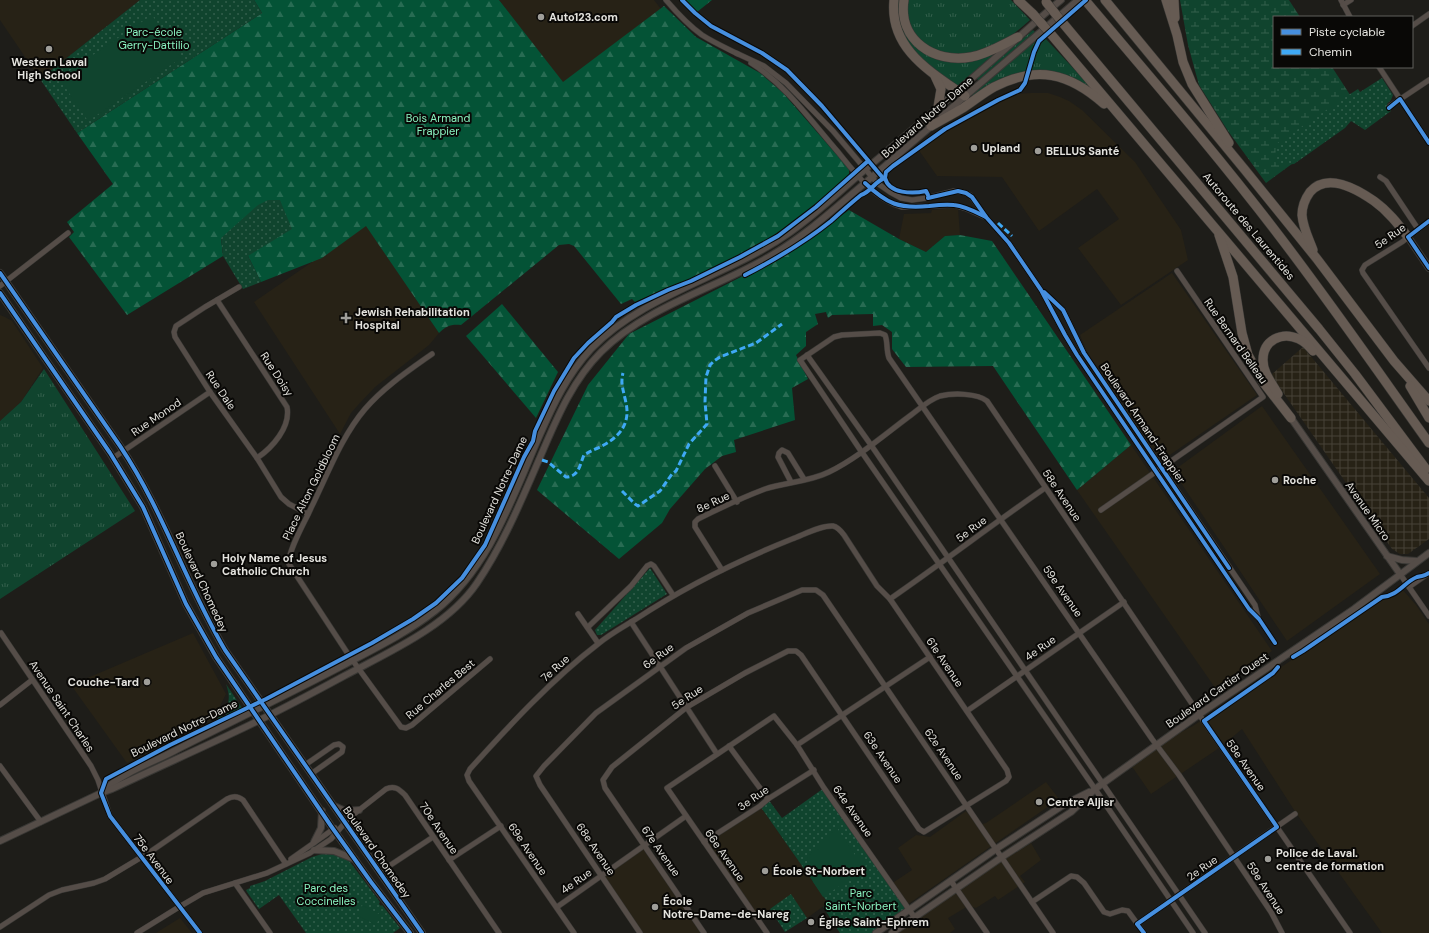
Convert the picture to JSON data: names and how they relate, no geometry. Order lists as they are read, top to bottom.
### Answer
{
  "streets": {
    "highway": ["Autoroute des Laurentides"],
    "street": [
      "Boulevard Notre-Dame",
      "5e Rue",
      "Rue Bernard Belleau",
      "Rue Doisy",
      "Rue Dale",
      "Rue Monod",
      "Boulevard Armand-Frappier",
      "Place Alton Goldbloom",
      "58e Avenue",
      "8e Rue",
      "Avenue Micro",
      "Boulevard Chomedey",
      "59e Avenue",
      "4e Rue",
      "6e Rue",
      "61e Avenue",
      "7e Rue",
      "Rue Charles Best",
      "Boulevard Cartier Ouest",
      "Avenue Saint Charles",
      "62e Avenue",
      "63e Avenue",
      "3e Rue",
      "64e Avenue",
      "70e Avenue",
      "69e Avenue",
      "68e Avenue",
      "67e Avenue",
      "66e Avenue",
      "75e Avenue",
      "2e Rue"
    ]
  },
  "crossings": [
    ["Boulevard Notre-Dame", "Autoroute des Laurentides"],
    ["Boulevard Notre-Dame", "Boulevard Armand-Frappier"],
    ["Boulevard Notre-Dame", "Place Alton Goldbloom"],
    ["Boulevard Notre-Dame", "Boulevard Chomedey"],
    ["Boulevard Notre-Dame", "Rue Charles Best"],
    ["Boulevard Notre-Dame", "Avenue Saint Charles"],
    ["Boulevard Notre-Dame", "75e Avenue"],
    ["5e Rue", "58e Avenue"],
    ["5e Rue", "59e Avenue"],
    ["5e Rue", "61e Avenue"],
    ["5e Rue", "63e Avenue"],
    ["5e Rue", "67e Avenue"],
    ["Rue Bernard Belleau", "Boulevard Armand-Frappier"],
    ["Rue Doisy", "Rue Dale"],
    ["Rue Dale", "Rue Monod"],
    ["Rue Dale", "Place Alton Goldbloom"],
    ["Rue Monod", "Boulevard Chomedey"],
    ["Place Alton Goldbloom", "Rue Charles Best"],
    ["58e Avenue", "8e Rue"],
    ["58e Avenue", "59e Avenue"],
    ["58e Avenue", "4e Rue"],
    ["58e Avenue", "Boulevard Cartier Ouest"],
    ["58e Avenue", "2e Rue"],
    ["8e Rue", "59e Avenue"],
    ["8e Rue", "7e Rue"],
    ["Avenue Micro", "Boulevard Cartier Ouest"],
    ["Boulevard Chomedey", "70e Avenue"],
    ["59e Avenue", "4e Rue"],
    ["59e Avenue", "Boulevard Cartier Ouest"],
    ["59e Avenue", "2e Rue"],
    ["4e Rue", "61e Avenue"],
    ["4e Rue", "69e Avenue"],
    ["4e Rue", "68e Avenue"],
    ["4e Rue", "67e Avenue"],
    ["4e Rue", "66e Avenue"],
    ["6e Rue", "62e Avenue"],
    ["6e Rue", "68e Avenue"],
    ["61e Avenue", "7e Rue"],
    ["61e Avenue", "62e Avenue"],
    ["61e Avenue", "63e Avenue"],
    ["7e Rue", "69e Avenue"],
    ["Boulevard Cartier Ouest", "62e Avenue"],
    ["Boulevard Cartier Ouest", "64e Avenue"],
    ["Avenue Saint Charles", "75e Avenue"],
    ["62e Avenue", "63e Avenue"],
    ["3e Rue", "64e Avenue"],
    ["3e Rue", "66e Avenue"]
  ],
  "parks": [
    "Parc-école Gerry-Dattilio",
    "Bois Armand Frappier",
    "Parc des Coccinelles",
    "Parc Saint-Norbert"
  ],
  "places": {
    "other": [
      "Auto123.com",
      "Western Laval High School",
      "Upland",
      "BELLUS Santé",
      "Roche",
      "Holy Name of Jesus Catholic Church",
      "Couche-Tard",
      "Centre Aljisr",
      "Police de Laval. centre de formation",
      "École St-Norbert",
      "École Notre-Dame-de-Nareg",
      "Église Saint-Ephrem"
    ],
    "health": ["Jewish Rehabilitation Hospital"]
  },
  "legend": ["Piste cyclable", "Chemin"]
}
